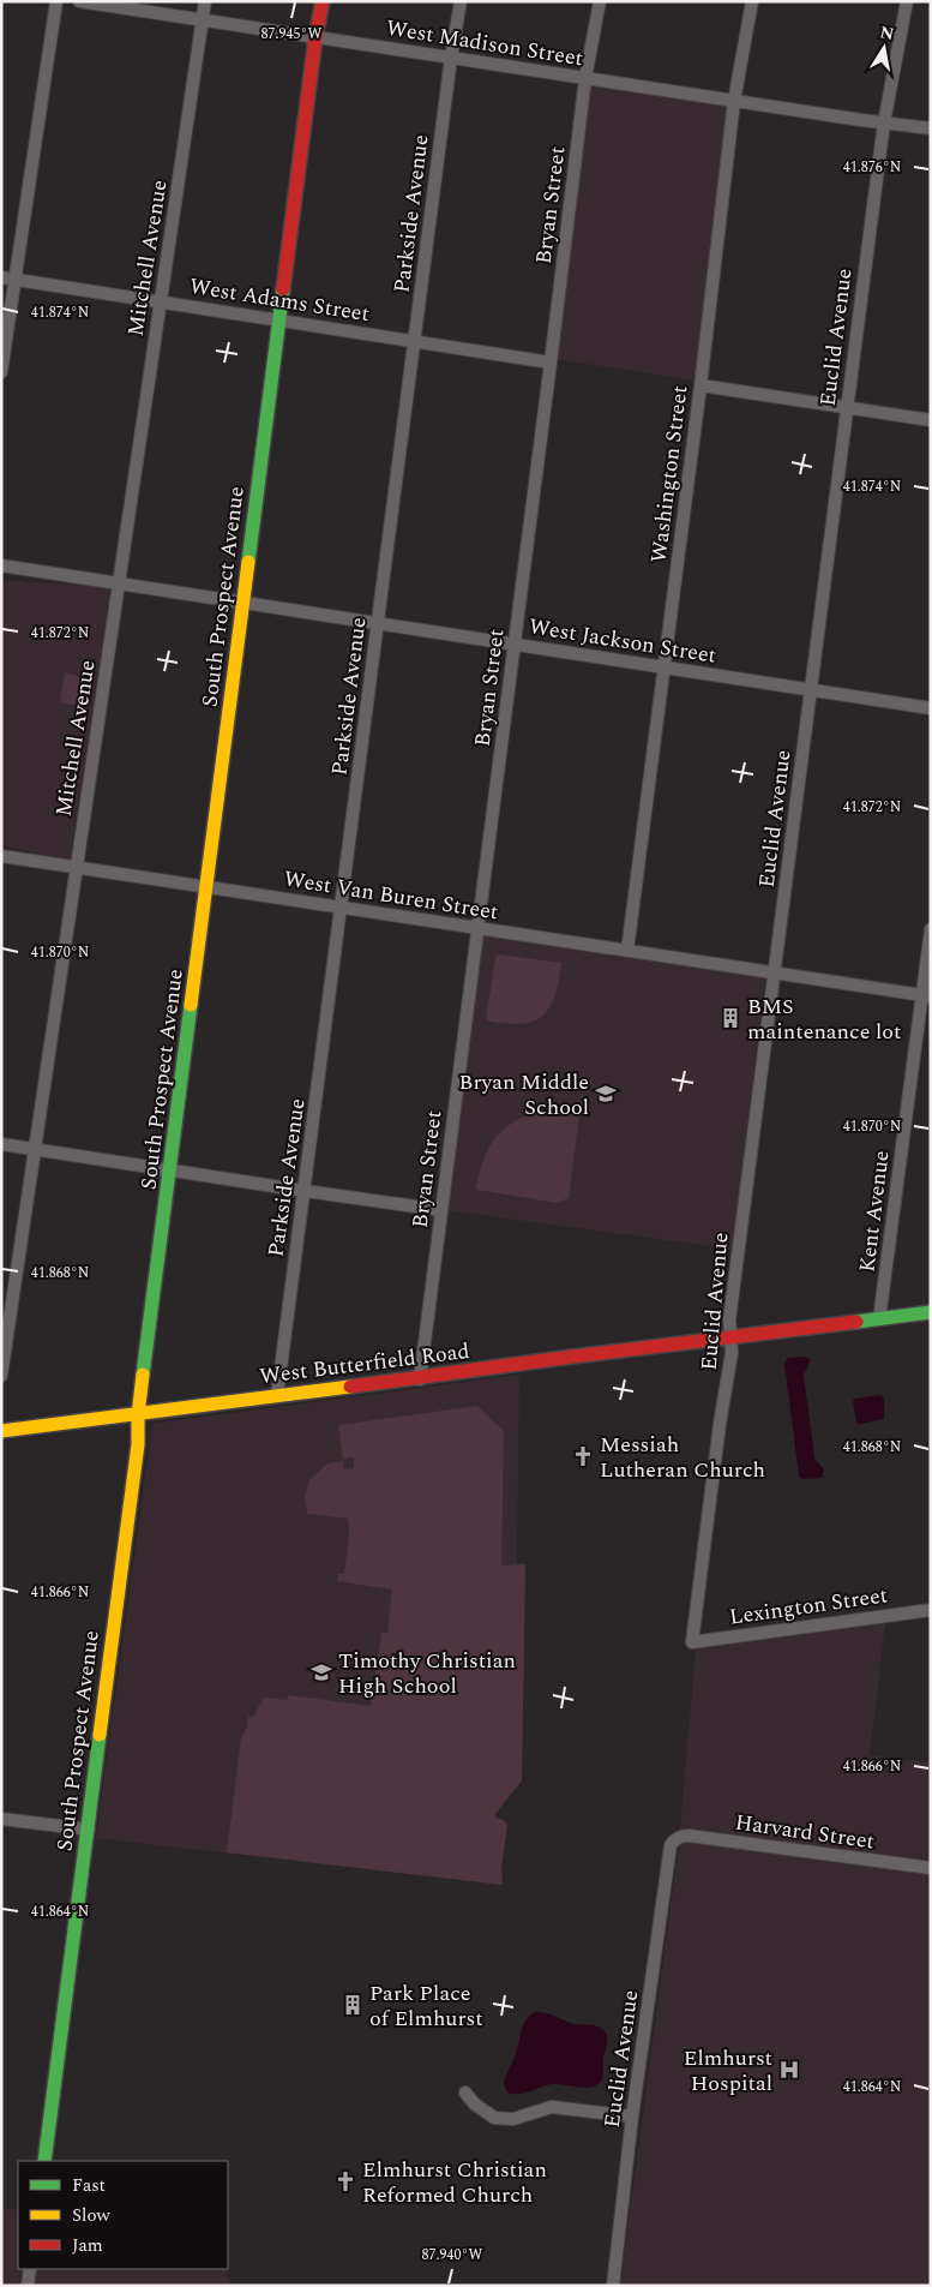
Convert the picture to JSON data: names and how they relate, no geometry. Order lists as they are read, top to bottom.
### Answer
{
  "streets": {
    "street": [
      "West Madison Street",
      "Bryan Street",
      "Parkside Avenue",
      "Mitchell Avenue",
      "West Adams Street",
      "Euclid Avenue",
      "Washington Street",
      "South Prospect Avenue",
      "West Jackson Street",
      "West Van Buren Street",
      "Kent Avenue",
      "West Butterfield Road",
      "Lexington Street",
      "Harvard Street"
    ]
  },
  "crossings": [
    ["West Madison Street", "Bryan Street"],
    ["West Madison Street", "Parkside Avenue"],
    ["West Madison Street", "Mitchell Avenue"],
    ["West Madison Street", "Euclid Avenue"],
    ["West Madison Street", "Washington Street"],
    ["West Madison Street", "South Prospect Avenue"],
    ["Bryan Street", "West Adams Street"],
    ["Bryan Street", "West Jackson Street"],
    ["Bryan Street", "West Van Buren Street"],
    ["Bryan Street", "West Butterfield Road"],
    ["Parkside Avenue", "West Adams Street"],
    ["Parkside Avenue", "West Jackson Street"],
    ["Parkside Avenue", "West Van Buren Street"],
    ["Parkside Avenue", "West Butterfield Road"],
    ["Mitchell Avenue", "West Adams Street"],
    ["Mitchell Avenue", "West Jackson Street"],
    ["Mitchell Avenue", "West Van Buren Street"],
    ["West Adams Street", "South Prospect Avenue"],
    ["Euclid Avenue", "West Jackson Street"],
    ["Euclid Avenue", "West Van Buren Street"],
    ["Euclid Avenue", "West Butterfield Road"],
    ["Euclid Avenue", "Lexington Street"],
    ["Euclid Avenue", "Harvard Street"],
    ["Washington Street", "West Jackson Street"],
    ["Washington Street", "West Van Buren Street"],
    ["South Prospect Avenue", "West Jackson Street"],
    ["South Prospect Avenue", "West Van Buren Street"],
    ["South Prospect Avenue", "West Butterfield Road"],
    ["West Van Buren Street", "Kent Avenue"],
    ["Kent Avenue", "West Butterfield Road"]
  ],
  "places": {
    "building": ["BMS maintenance lot", "Park Place of Elmhurst"],
    "school or university": ["Bryan Middle School", "Timothy Christian High School"],
    "church": ["Messiah Lutheran Church", "Elmhurst Christian Reformed Church"],
    "hospital": ["Elmhurst Hospital"]
  },
  "legend": ["Fast", "Slow", "Jam"],
  "north": "top",
  "coordinates": [
    "87.945°W",
    "41.876°N",
    "41.874°N",
    "41.872°N",
    "41.870°N",
    "41.868°N",
    "41.866°N",
    "41.864°N",
    "87.940°W"
  ]
}
